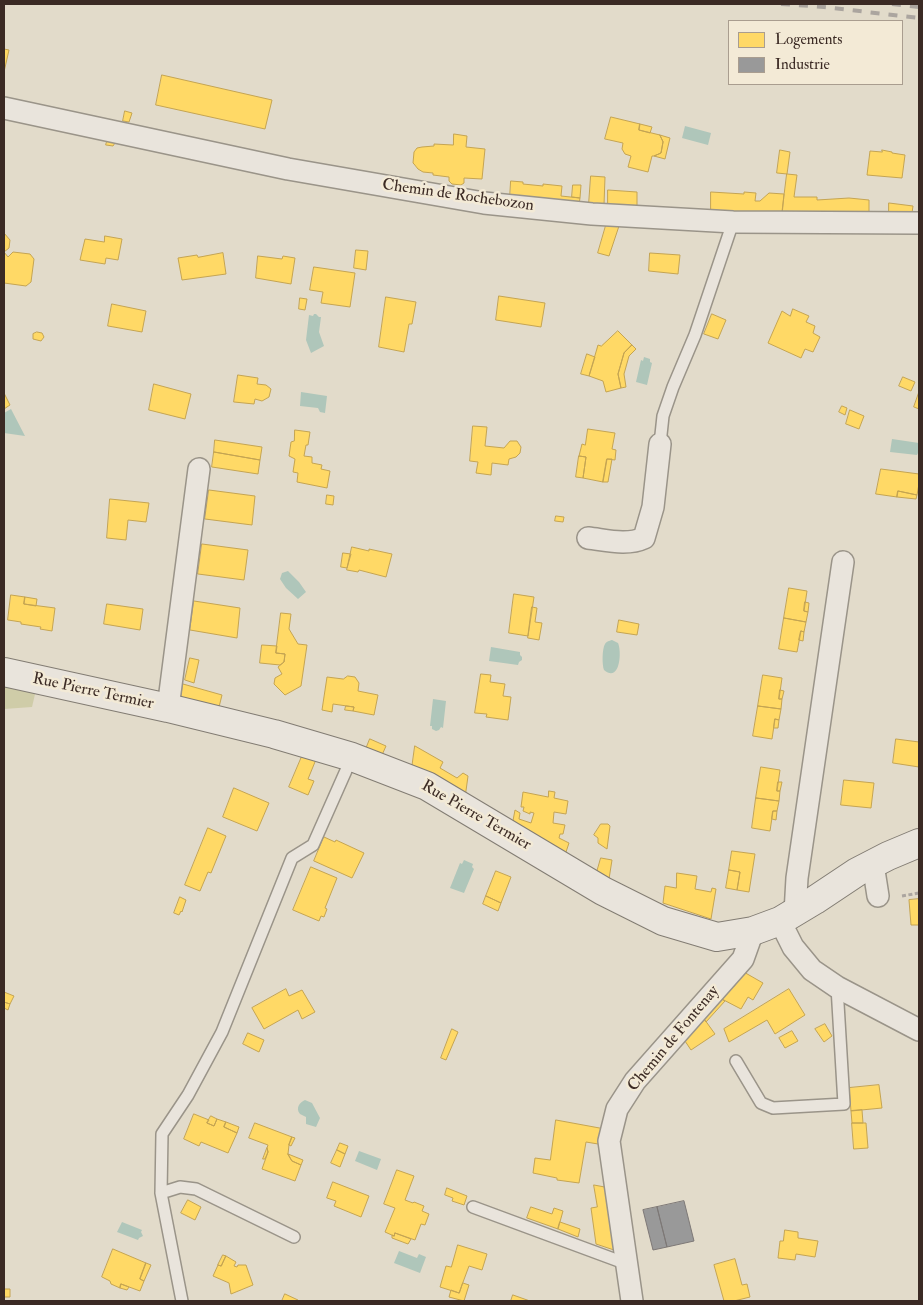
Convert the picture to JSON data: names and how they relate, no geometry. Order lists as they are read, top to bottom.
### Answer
{
  "streets": {
    "street": ["Chemin de Rochebozon", "Rue Pierre Termier", "Chemin de Fontenay"]
  },
  "crossings": [
    ["Rue Pierre Termier", "Chemin de Fontenay"]
  ],
  "legend": ["Logements", "Industrie"]
}
